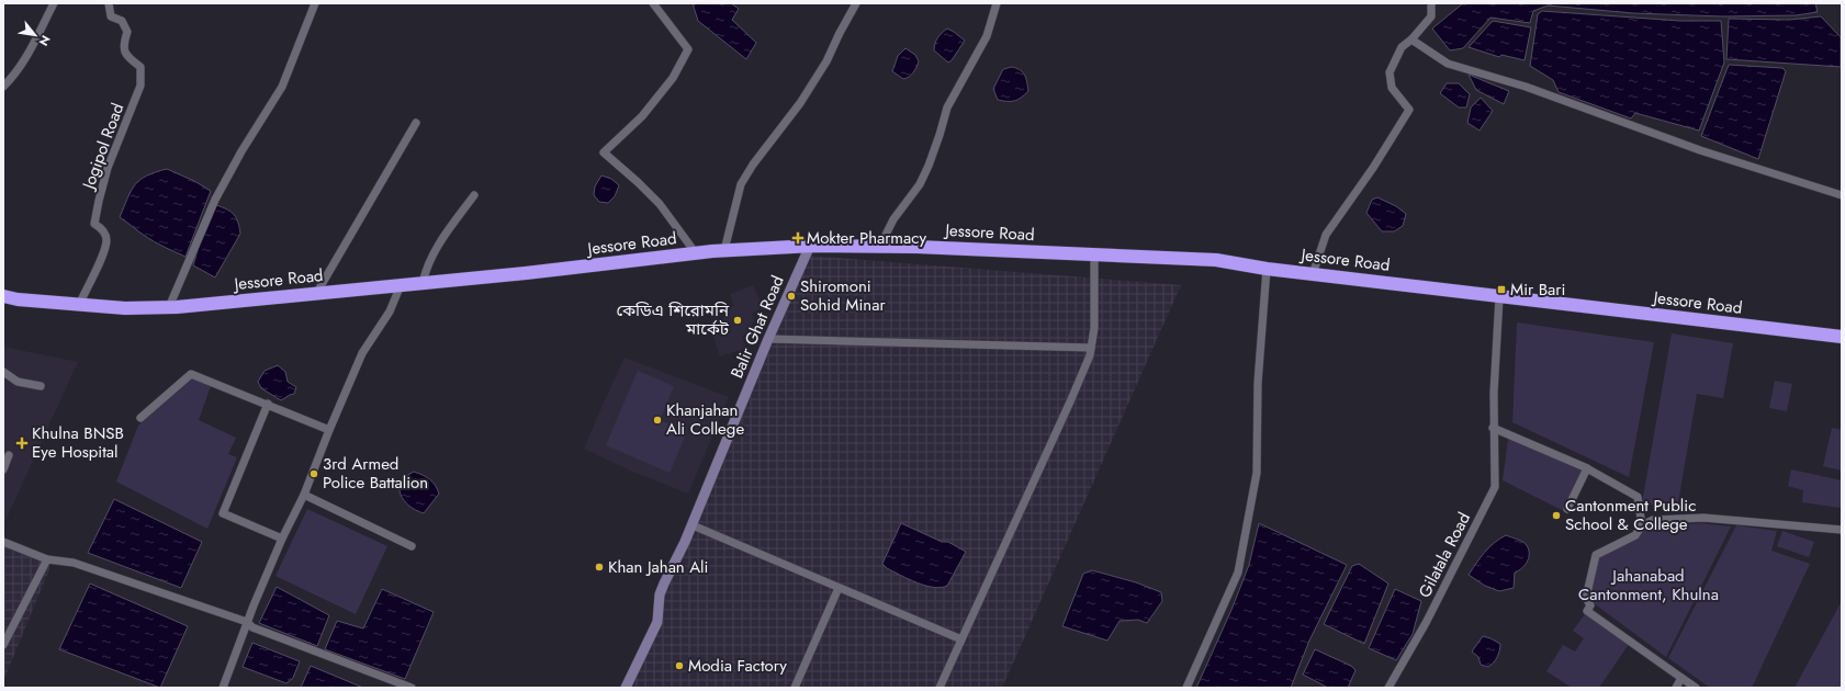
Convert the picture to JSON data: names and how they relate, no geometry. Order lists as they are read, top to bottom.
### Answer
{
  "streets": {
    "highway": ["Jessore Road"],
    "street": ["Jogipol Road", "Balir Ghat Road", "Gilatala Road"]
  },
  "crossings": [
    ["Jogipol Road", "Jessore Road"],
    ["Jessore Road", "Balir Ghat Road"],
    ["Jessore Road", "Gilatala Road"]
  ],
  "parks": ["Jahanabad Cantonment, Khulna"],
  "places": {
    "health": ["Mokter Pharmacy", "Khulna BNSB Eye Hospital"],
    "transit": ["Mir Bari"],
    "other": [
      "Shiromoni Sohid Minar",
      "কেডিএ শিরোমনি মার্কেট",
      "Khanjahan Ali College",
      "3rd Armed Police Battalion",
      "Cantonment Public School & College",
      "Khan Jahan Ali",
      "Modia Factory"
    ]
  },
  "north": "bottom right"
}
